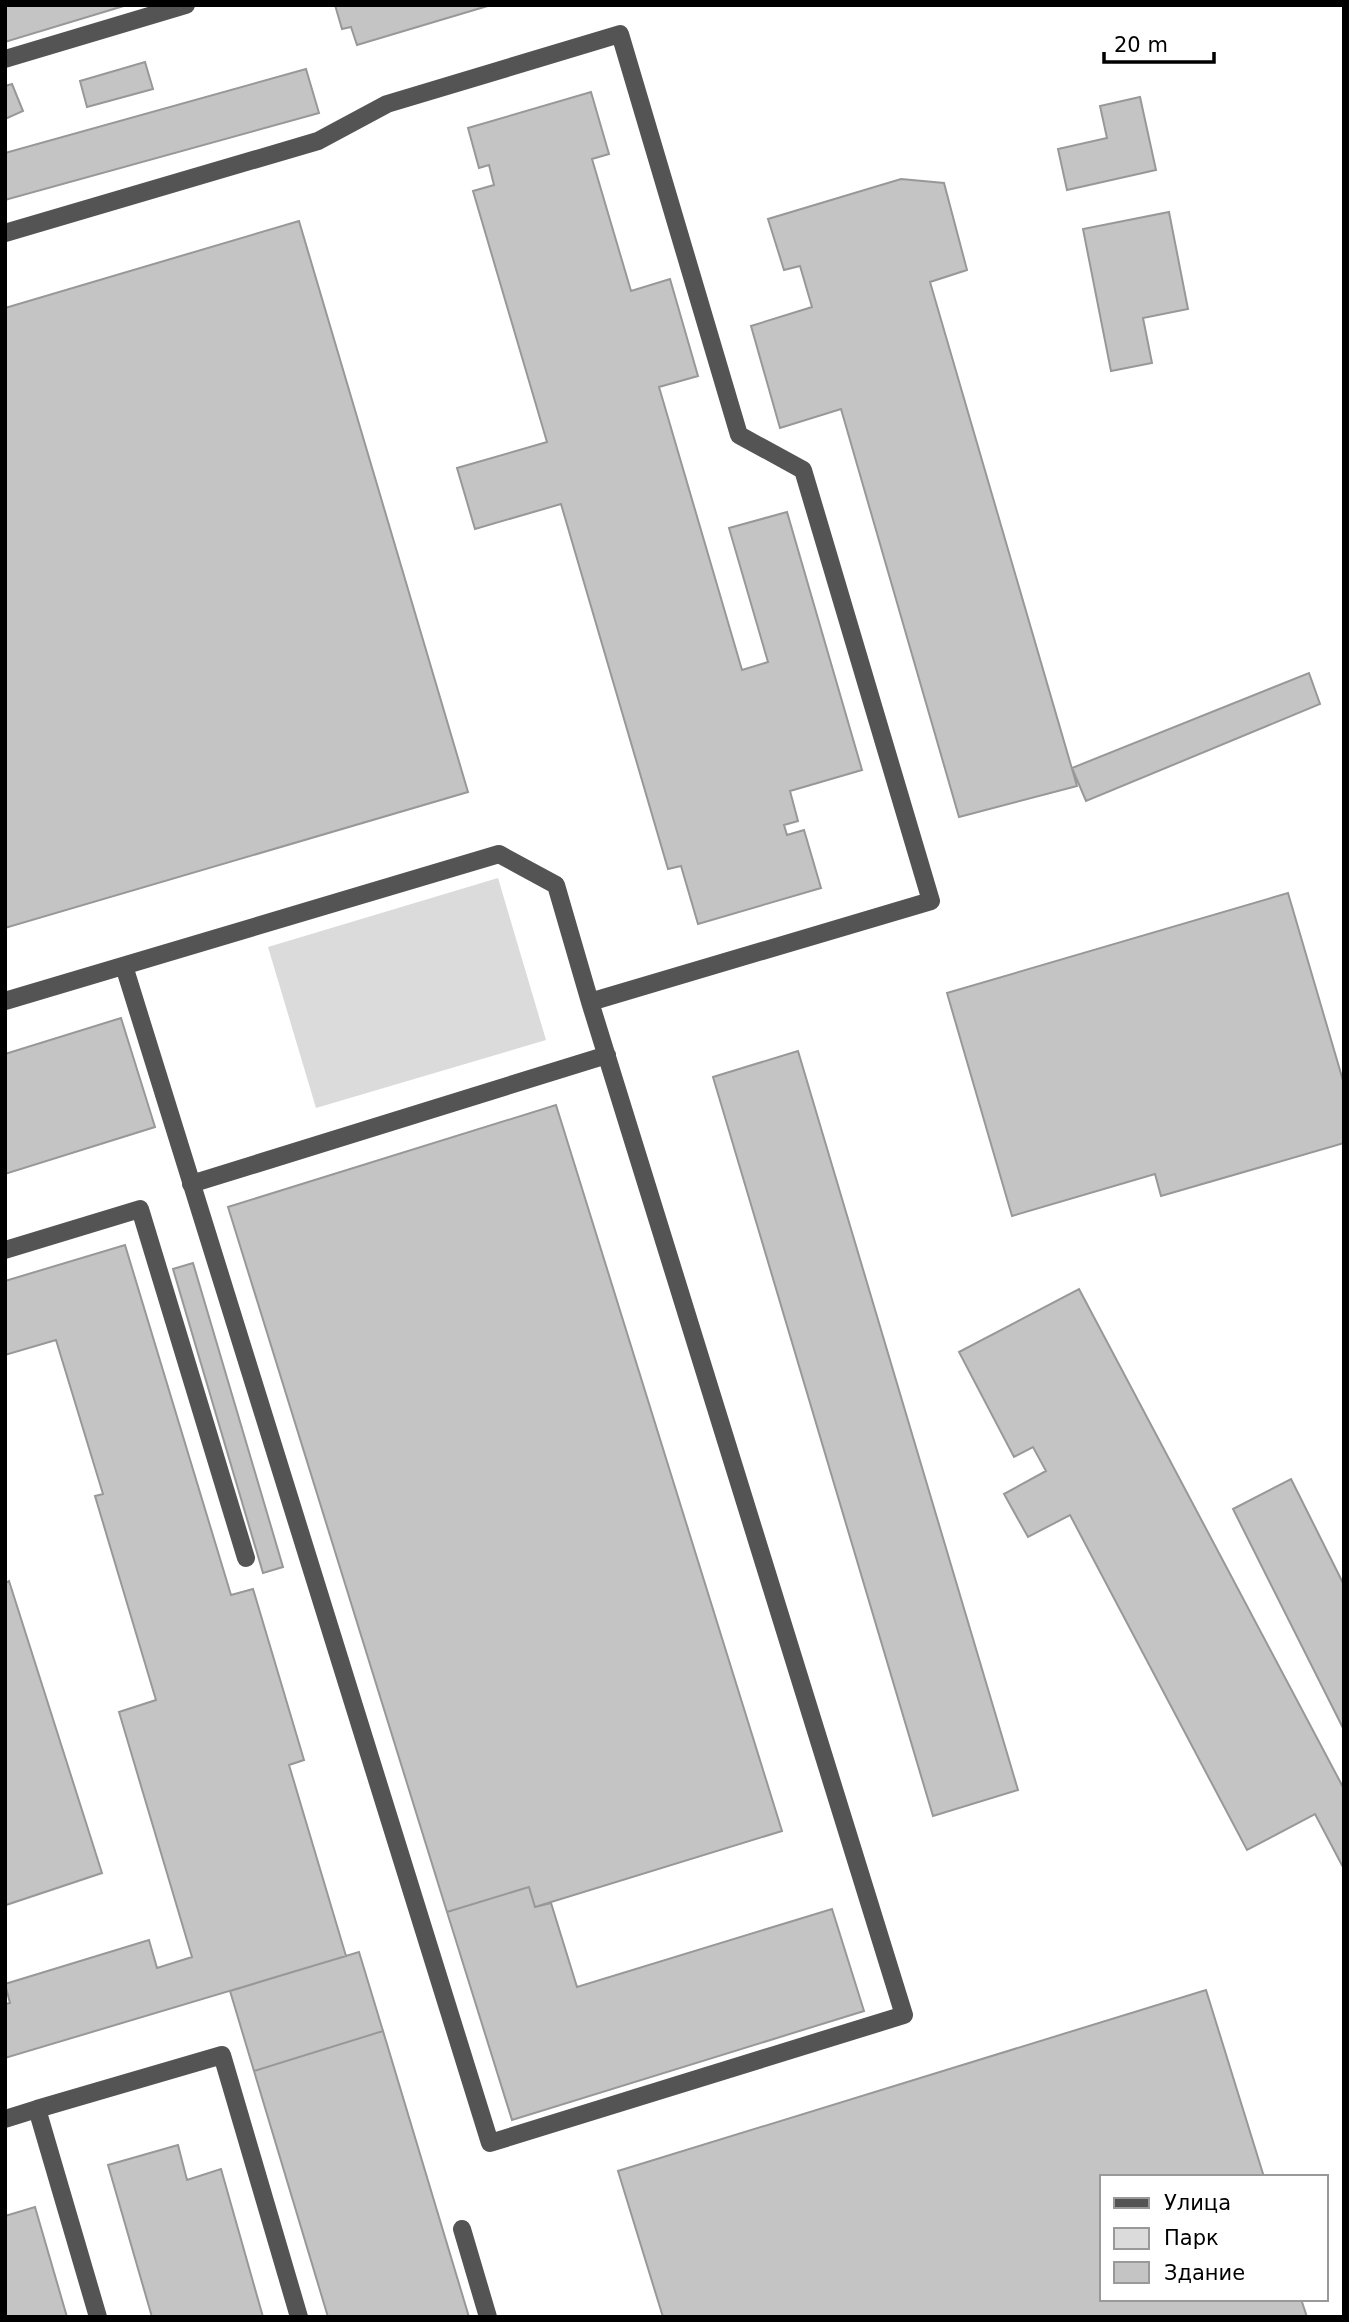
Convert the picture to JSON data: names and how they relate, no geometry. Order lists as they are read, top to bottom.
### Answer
{
  "legend": ["Улица", "Парк", "Здание"],
  "scale_bar": "20 m"
}
